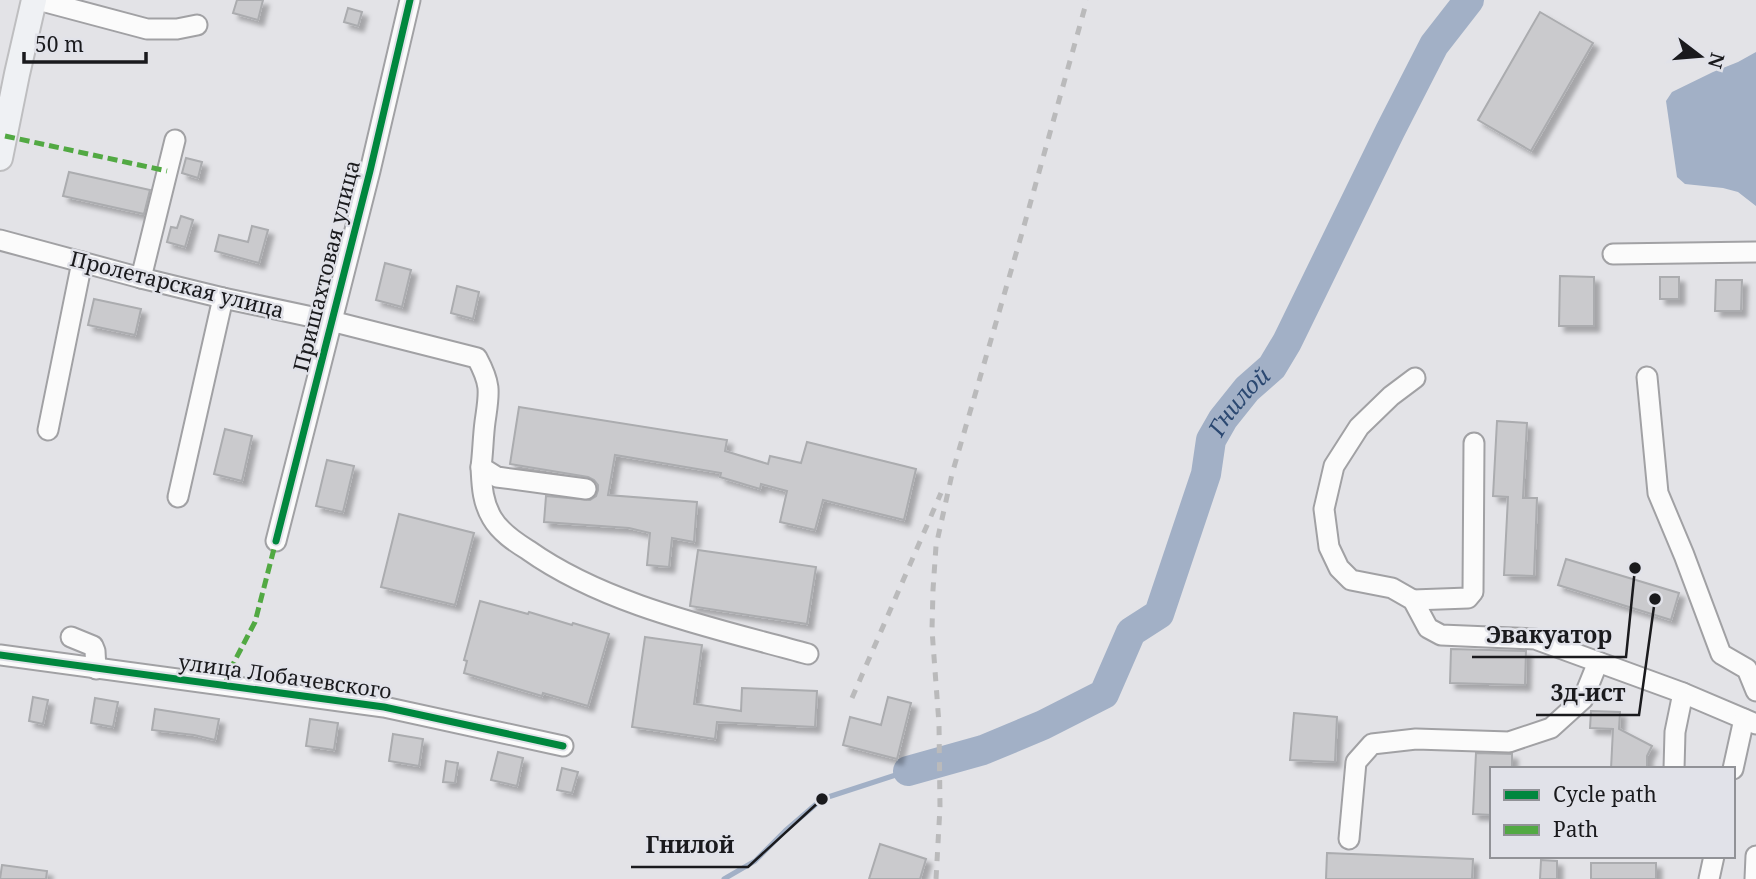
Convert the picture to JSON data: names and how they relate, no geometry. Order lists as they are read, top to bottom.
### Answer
{
  "streets": {
    "street": ["Пришахтовая улица", "Пролетарская улица", "улица Лобачевского"]
  },
  "crossings": [
    ["Пришахтовая улица", "Пролетарская улица"]
  ],
  "water": ["Гнилой"],
  "places": ["Эвакуатор", "3д-ист", "Гнилой"],
  "legend": ["Cycle path", "Path"],
  "scale_bar": "50 m",
  "north": "right"
}
